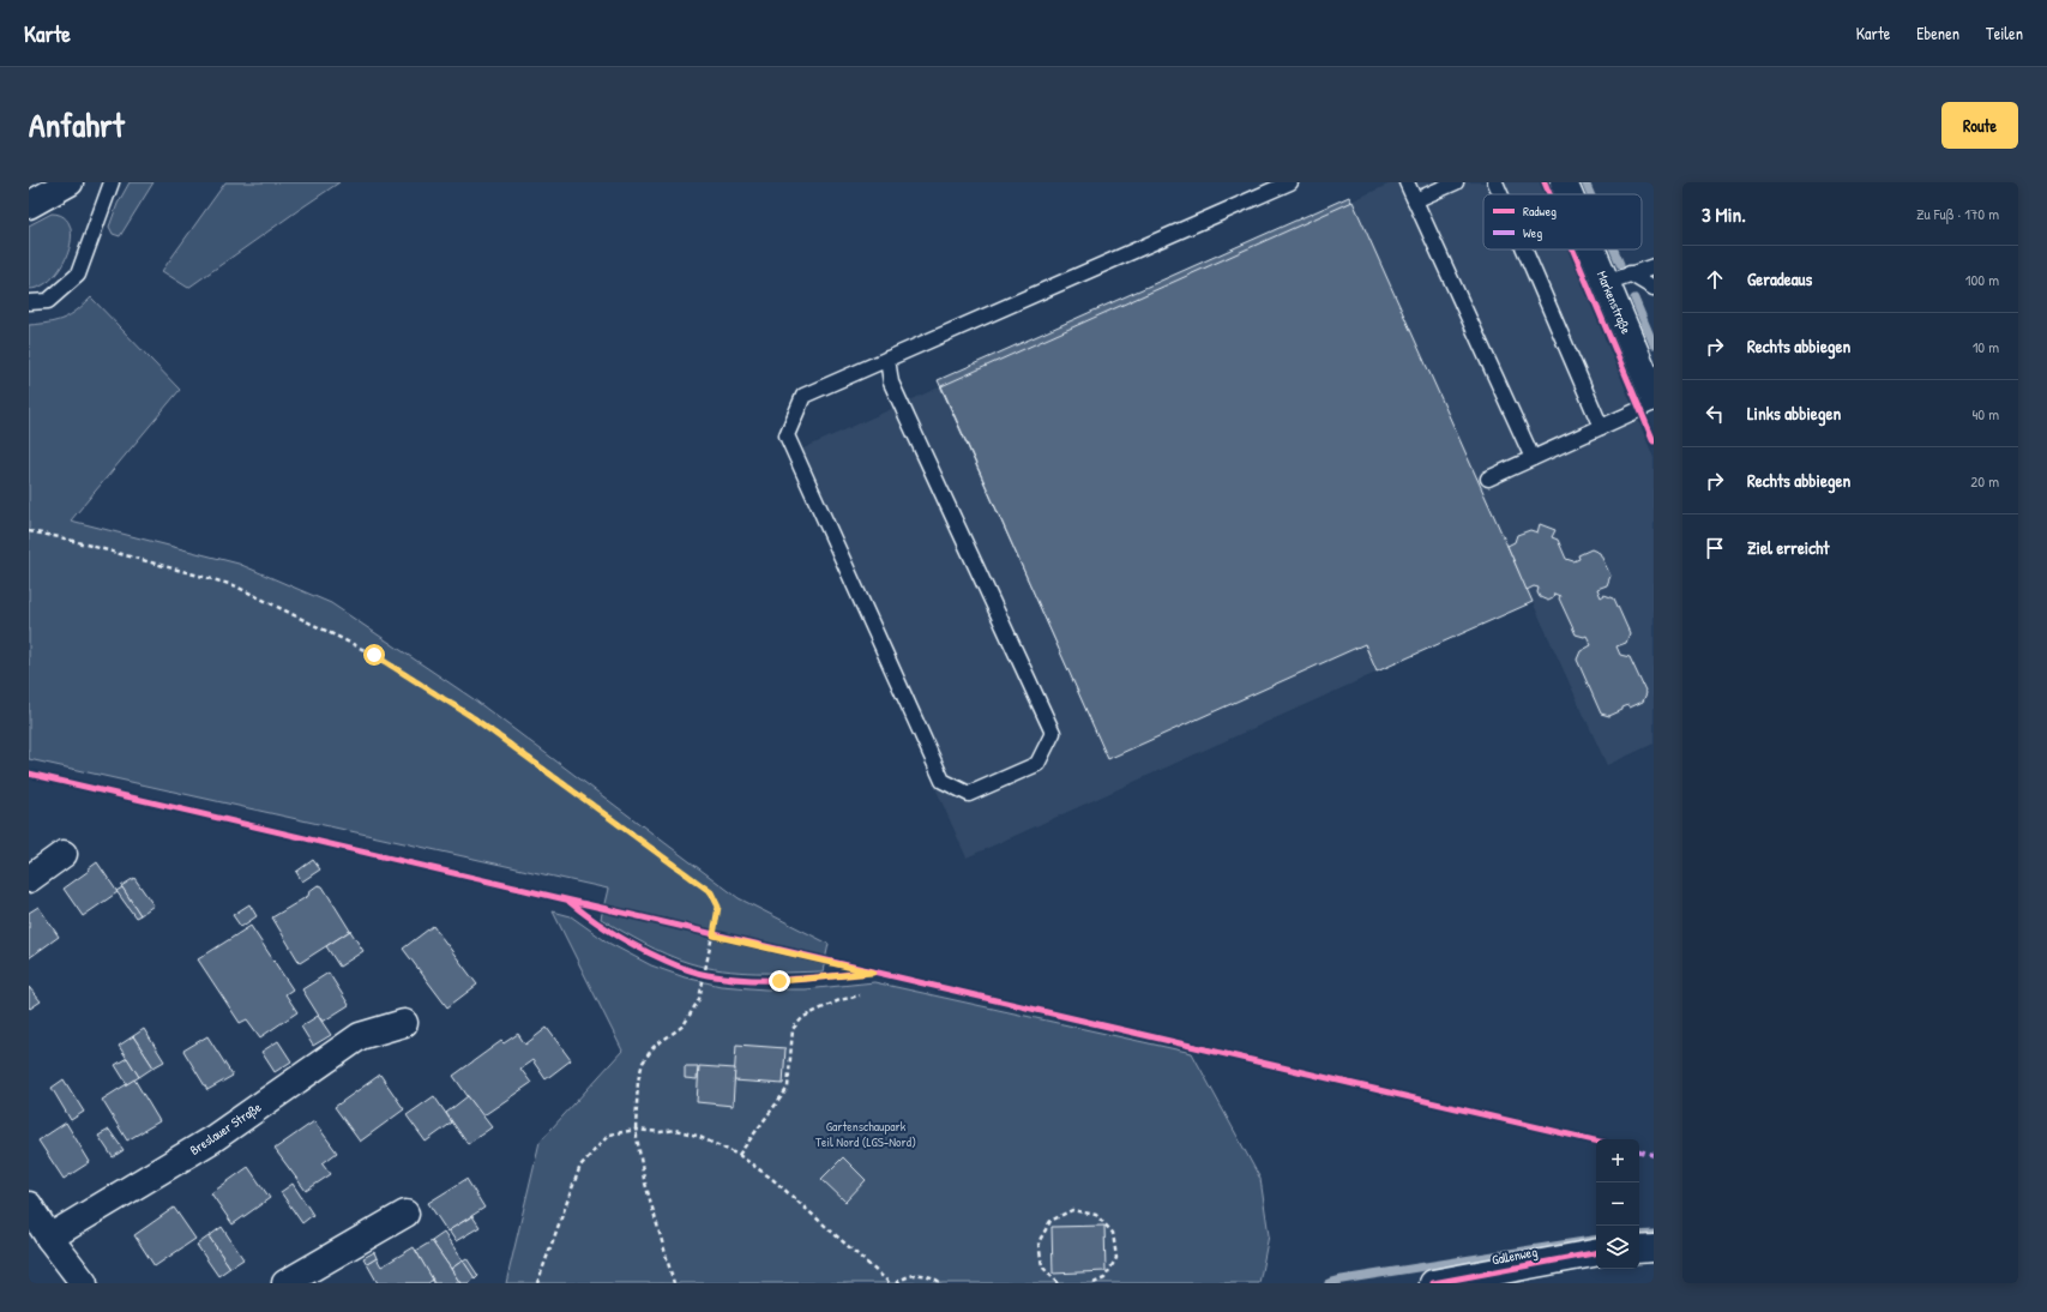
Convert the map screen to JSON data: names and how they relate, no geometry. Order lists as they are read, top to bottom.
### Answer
{
  "streets": {
    "street": ["Markenstraße", "Breslauer Straße", "Gallenweg"]
  },
  "parks": ["Gartenschaupark Teil Nord (LGS-Nord)"],
  "legend": ["Radweg", "Weg"],
  "page": {
    "header": "Karte",
    "nav": ["Karte", "Ebenen", "Teilen"],
    "title": "Anfahrt",
    "buttons": "Route",
    "heading": ["3 Min.", "Zu Fuß · 170 m"],
    "list": [
      ["Geradeaus", "100 m"],
      ["Rechts abbiegen", "10 m"],
      ["Links abbiegen", "40 m"],
      ["Rechts abbiegen", "20 m"],
      "Ziel erreicht"
    ],
    "map_buttons": ["+", "−"]
  }
}
